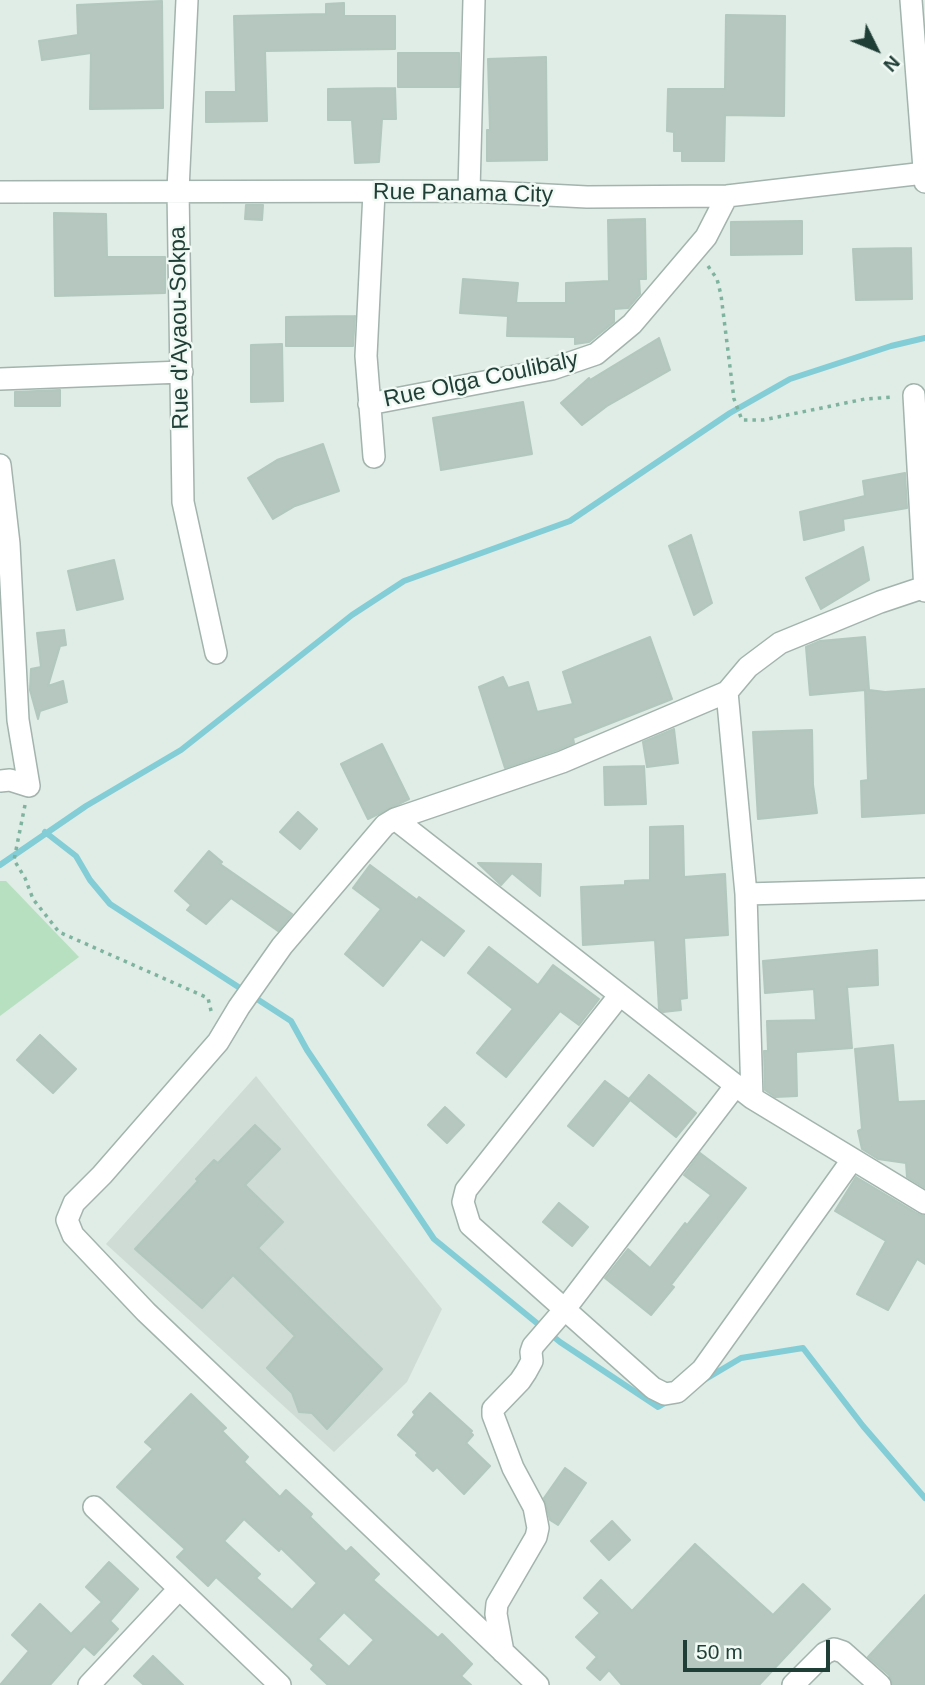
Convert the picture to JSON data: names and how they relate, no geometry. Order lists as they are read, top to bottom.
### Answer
{
  "streets": {
    "street": ["Rue Panama City", "Rue d'Ayaou-Sokpa", "Rue Olga Coulibaly"]
  },
  "crossings": [
    ["Rue Panama City", "Rue d'Ayaou-Sokpa"],
    ["Rue Panama City", "Rue Olga Coulibaly"]
  ],
  "scale_bar": "50 m",
  "north": "bottom right"
}
